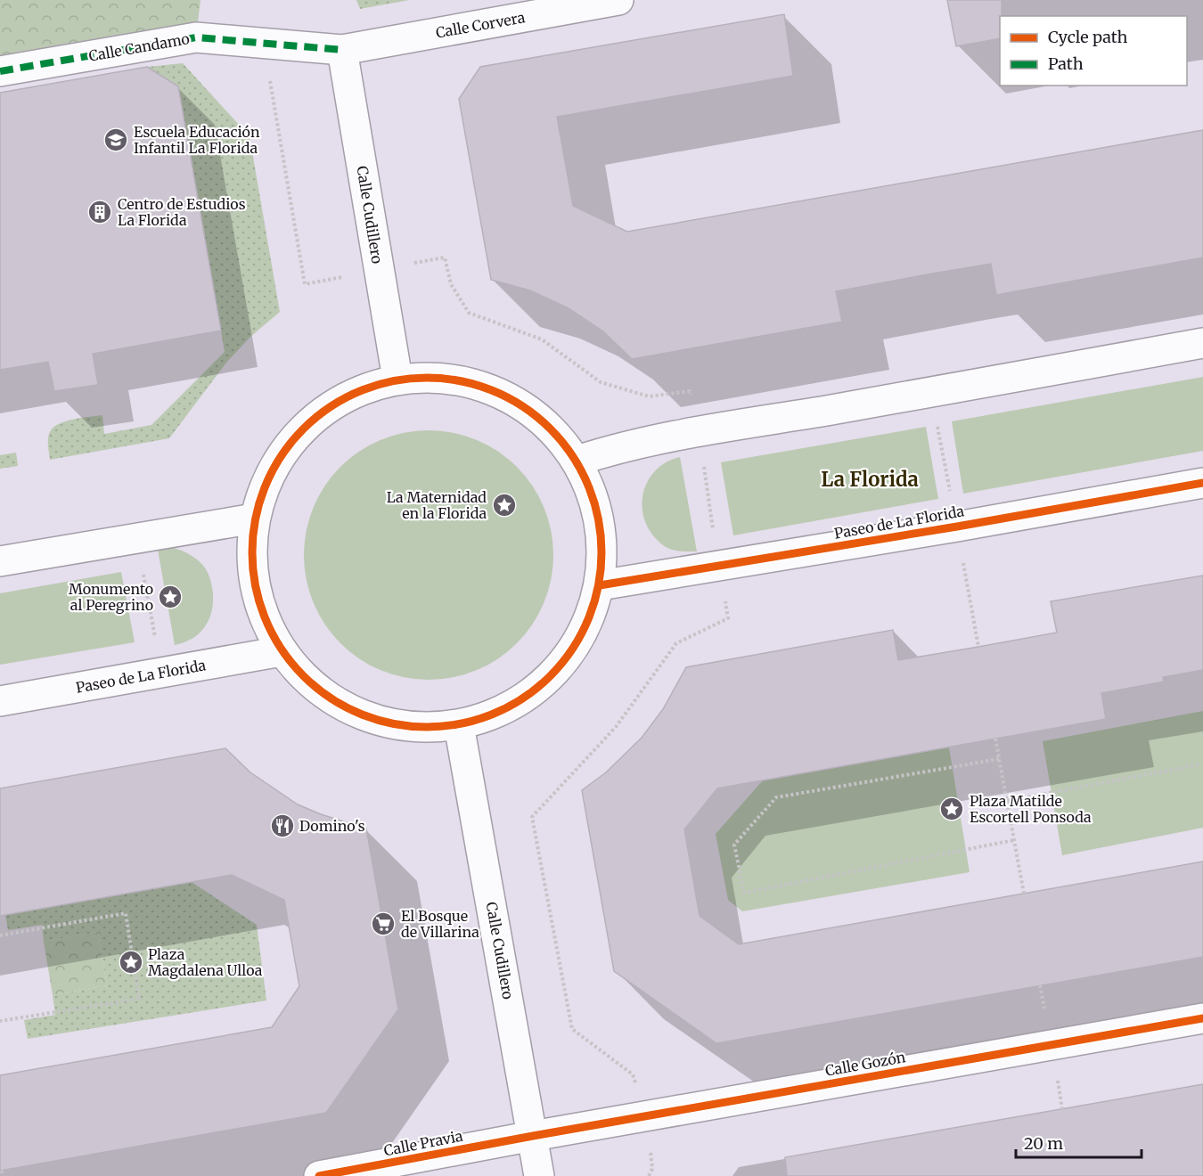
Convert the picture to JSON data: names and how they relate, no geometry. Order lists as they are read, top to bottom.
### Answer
{
  "streets": {
    "street": [
      "Calle Corvera",
      "Calle Candamo",
      "Calle Cudillero",
      "Paseo de La Florida",
      "Calle Gozón",
      "Calle Pravia"
    ]
  },
  "crossings": [
    ["Calle Corvera", "Calle Candamo"],
    ["Calle Corvera", "Calle Cudillero"],
    ["Calle Candamo", "Calle Cudillero"],
    ["Calle Cudillero", "Calle Gozón"],
    ["Calle Cudillero", "Calle Pravia"],
    ["Calle Gozón", "Calle Pravia"]
  ],
  "districts": ["La Florida"],
  "places": {
    "school or university": ["Escuela Educación Infantil La Florida"],
    "building": ["Centro de Estudios La Florida"],
    "place": [
      "La Maternidad en la Florida",
      "Monumento al Peregrino",
      "Plaza Matilde Escortell Ponsoda",
      "Plaza Magdalena Ulloa"
    ],
    "restaurant": ["Domino's"],
    "supermarket": ["El Bosque de Villarina"]
  },
  "legend": ["Cycle path", "Path"],
  "scale_bar": "20 m"
}
